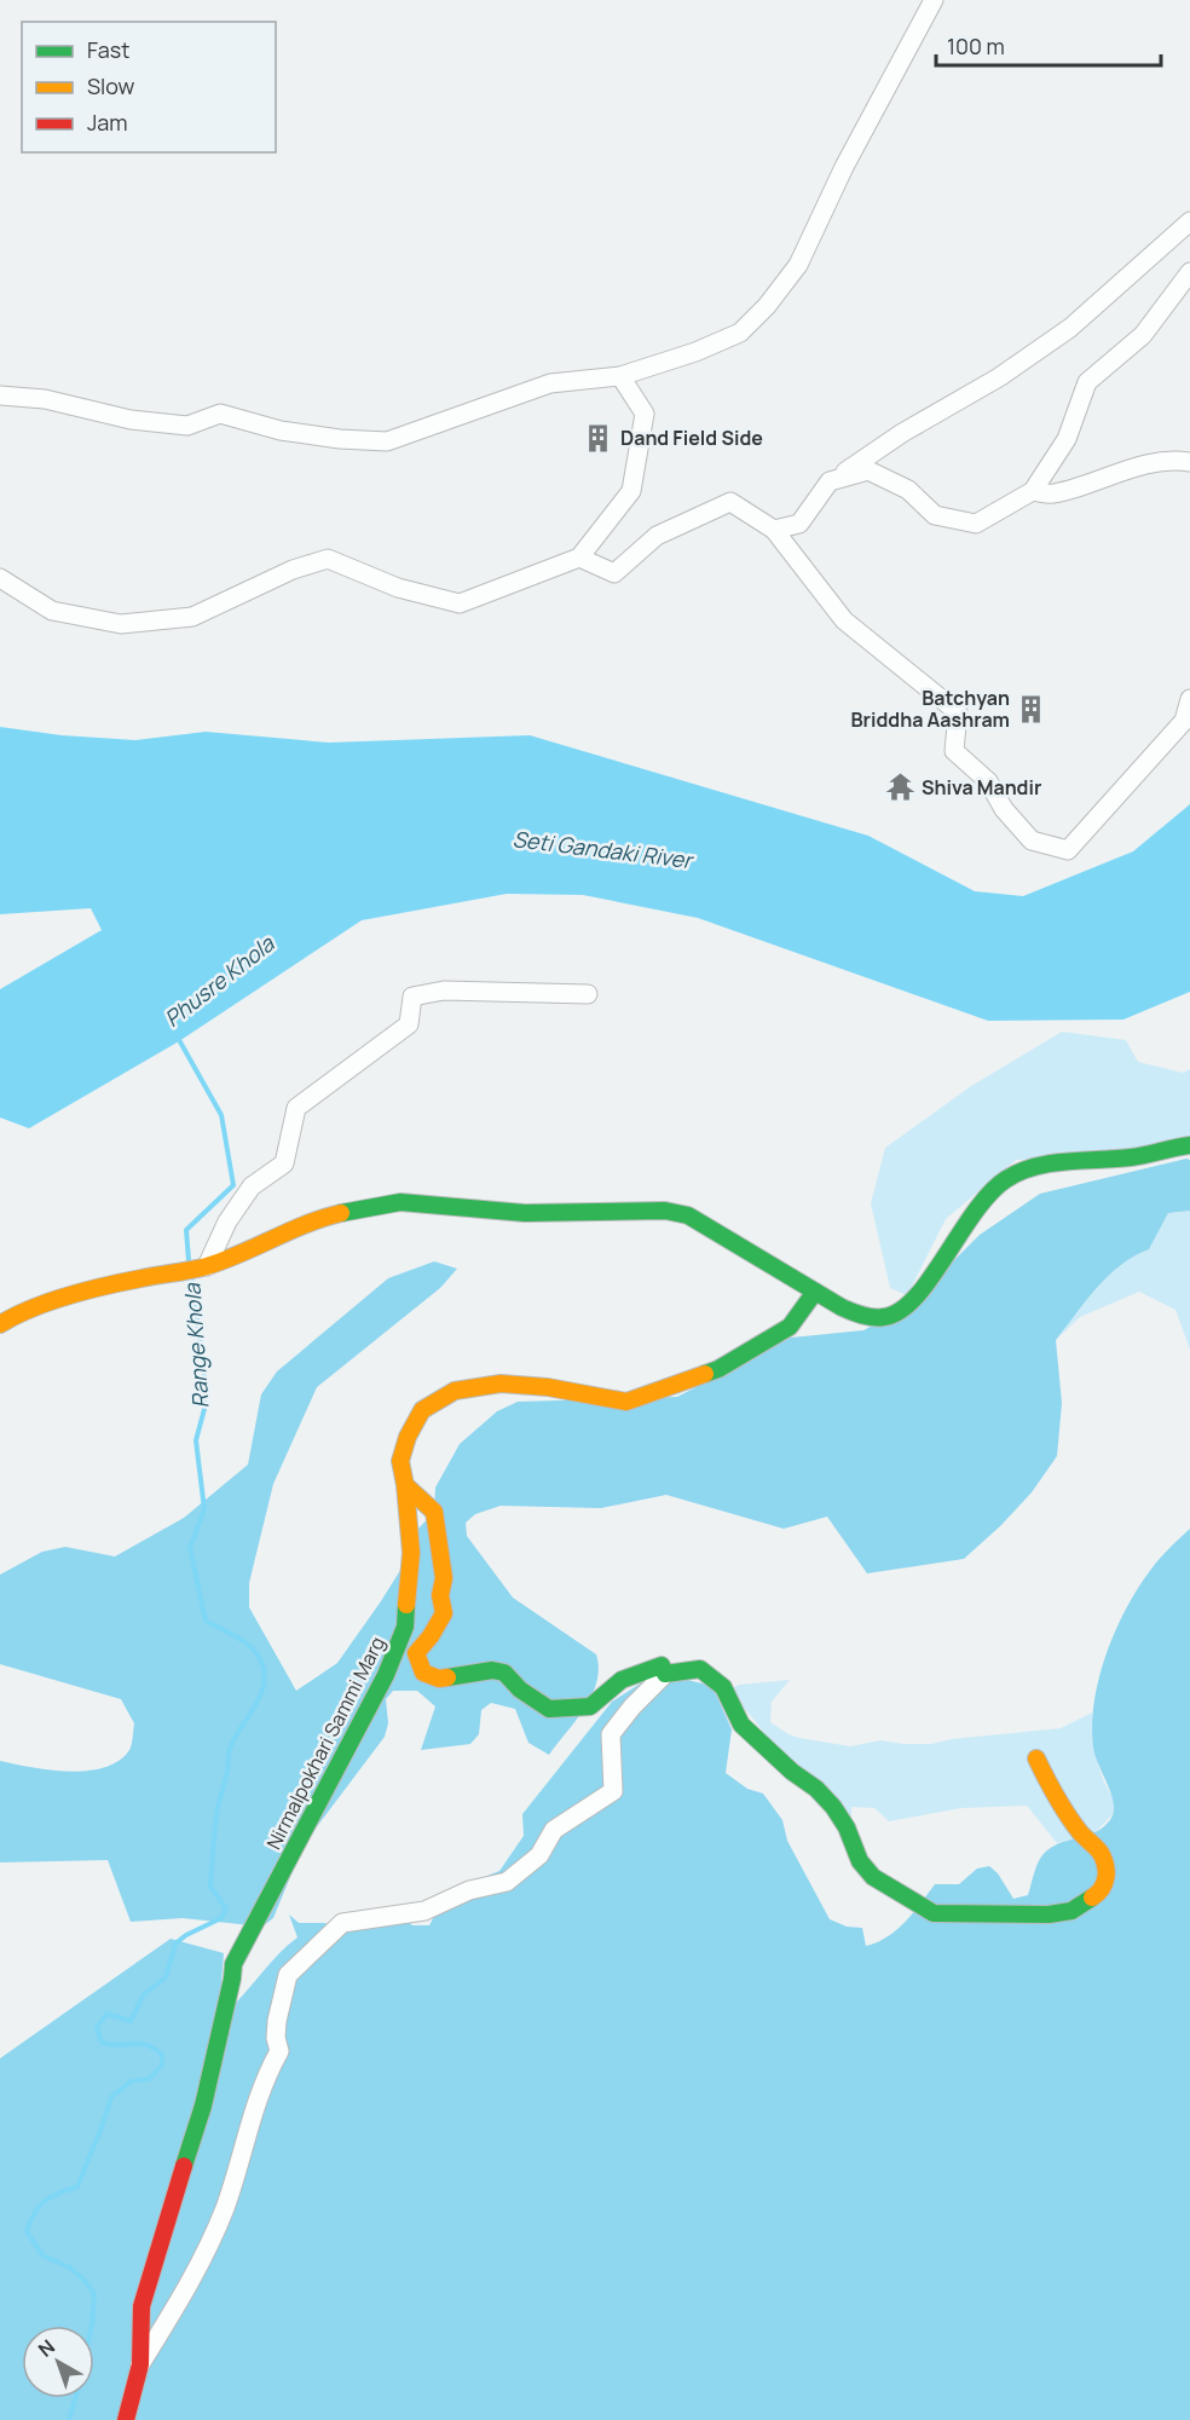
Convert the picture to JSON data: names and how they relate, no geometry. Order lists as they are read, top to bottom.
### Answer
{
  "streets": {
    "main road": ["Nirmalpokhari Sammi Marg"]
  },
  "water": ["Seti Gandaki River", "Phusre Khola", "Range Khola"],
  "places": {
    "building": ["Dand Field Side", "Batchyan Briddha Aashram"],
    "temple": ["Shiva Mandir"]
  },
  "legend": ["Fast", "Slow", "Jam"],
  "scale_bar": "100 m",
  "north": "top left"
}
